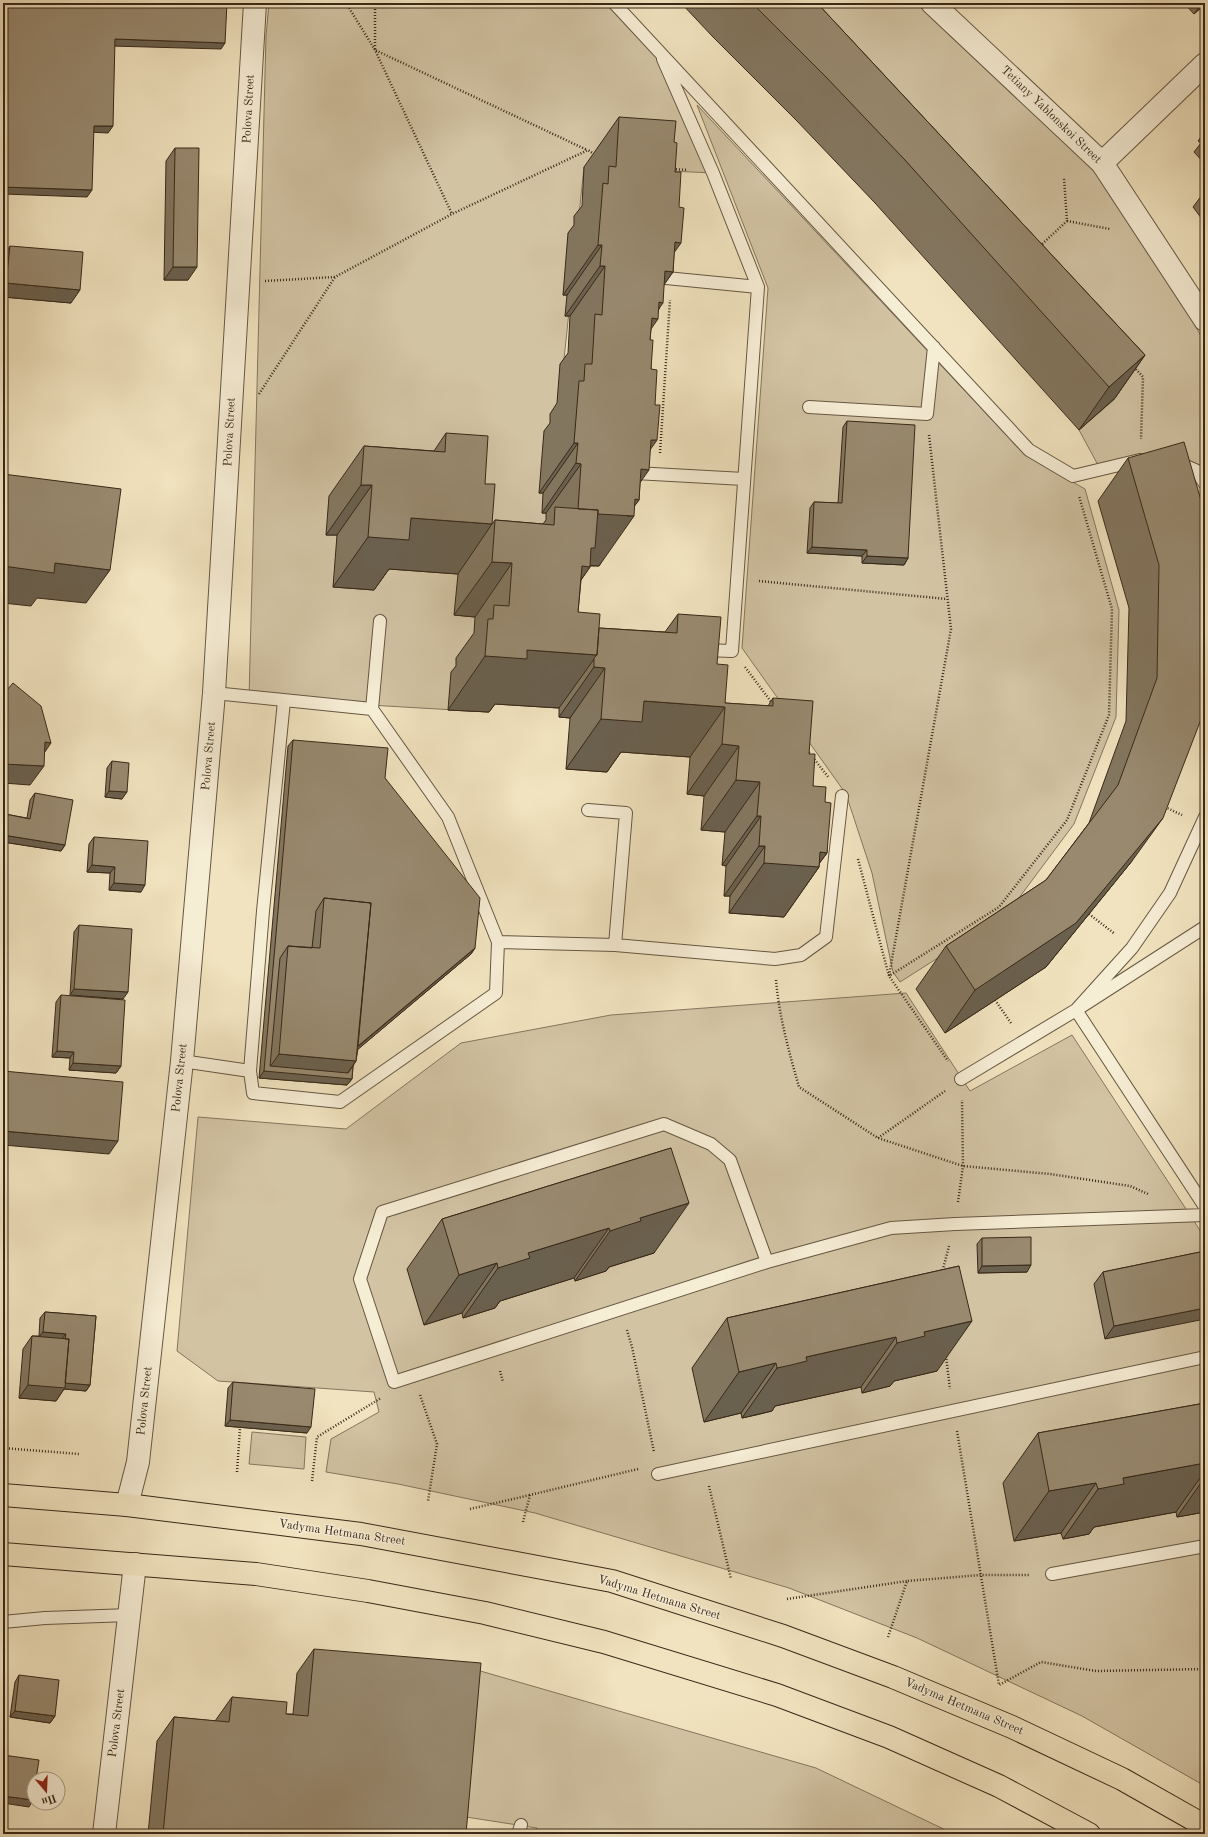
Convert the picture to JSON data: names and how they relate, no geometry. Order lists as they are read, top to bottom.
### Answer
{
  "streets": {
    "main road": ["Vadyma Hetmana Street"],
    "street": ["Polova Street", "Tetiany Yablonskoi Street"]
  },
  "crossings": [
    ["Polova Street", "Vadyma Hetmana Street"]
  ],
  "north": "bottom"
}
